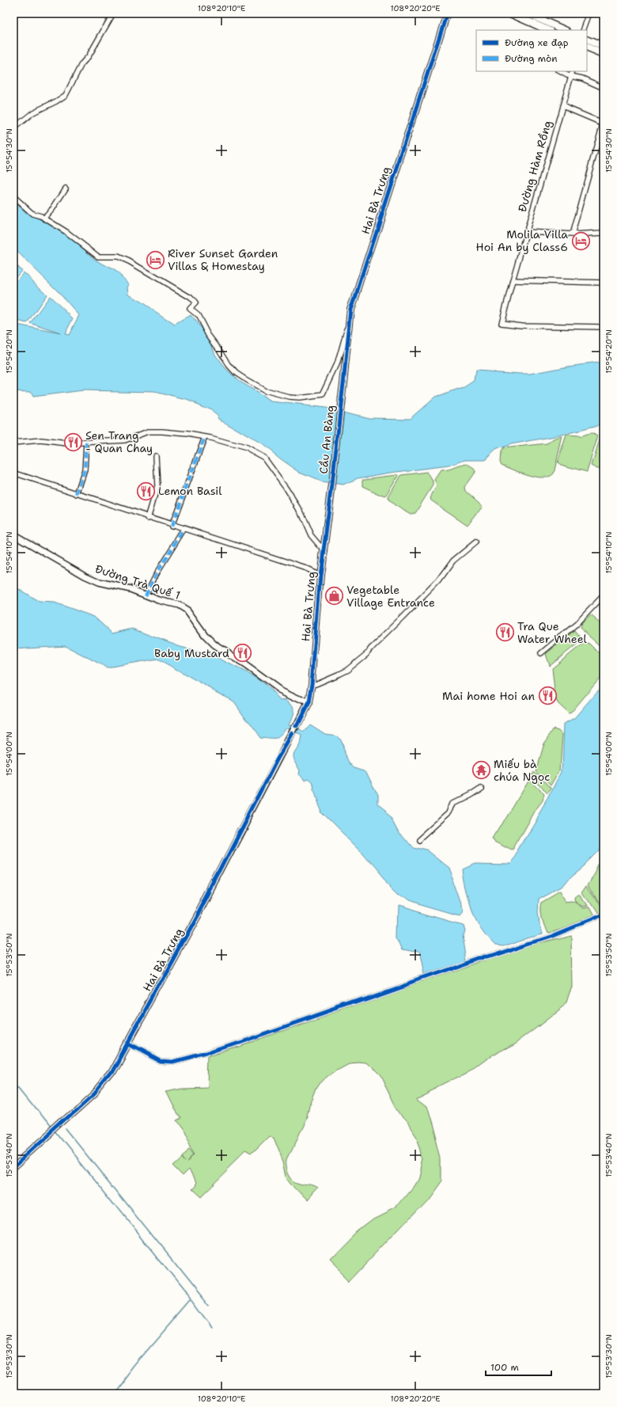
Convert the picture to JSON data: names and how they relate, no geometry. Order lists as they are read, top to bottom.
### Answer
{
  "streets": {
    "street": [
      "Đường Hàm Rồng",
      "Hai Bà Trưng",
      "Cầu An Bàng",
      "Đường Trà Quế 1"
    ]
  },
  "crossings": [
    ["Hai Bà Trưng", "Cầu An Bàng"],
    ["Hai Bà Trưng", "Đường Trà Quế 1"]
  ],
  "places": {
    "hotel": ["Molila Villa Hoi An by Class6", "River Sunset Garden Villas & Homestay"],
    "restaurant": [
      "Sen Trang - Quan Chay",
      "Lemon Basil",
      "Tra Que Water Wheel",
      "Baby Mustard",
      "Mai home Hoi an"
    ],
    "shop": ["Vegetable Village Entrance"],
    "temple": ["Miếu bà chúa Ngọc"]
  },
  "legend": ["Đường xe đạp", "Đường mòn"],
  "scale_bar": "100 m",
  "coordinates": [
    "108°20'10\"E",
    "108°20'20\"E",
    "15°54'30\"N",
    "15°54'20\"N",
    "15°54'10\"N",
    "15°54'00\"N",
    "15°53'50\"N",
    "15°53'40\"N",
    "15°53'30\"N"
  ]
}
